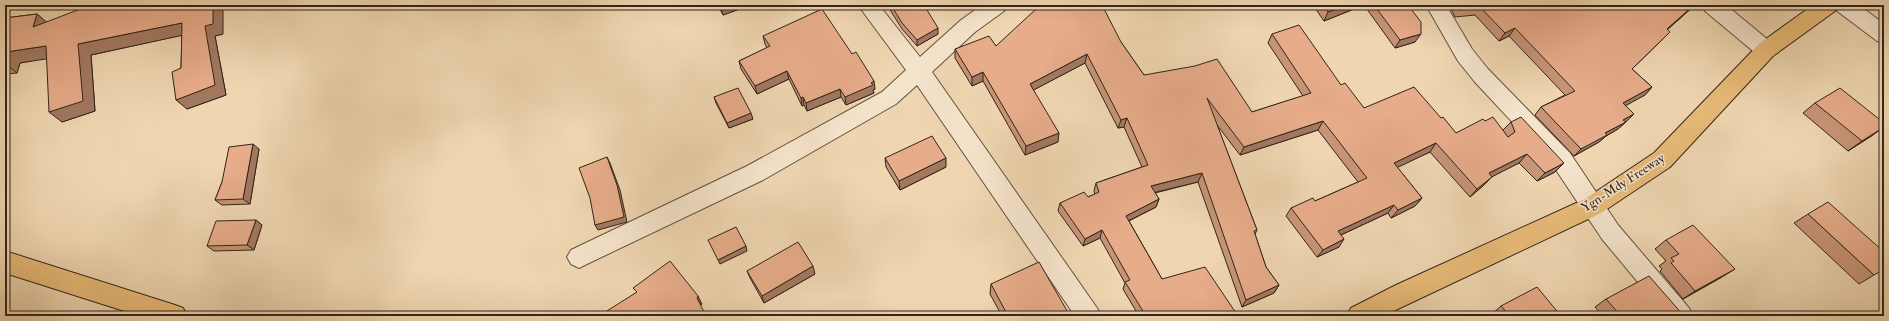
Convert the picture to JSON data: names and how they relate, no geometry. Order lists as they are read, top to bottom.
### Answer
{
  "streets": {
    "main road": ["Ygn-Mdy Freeway"]
  }
}
